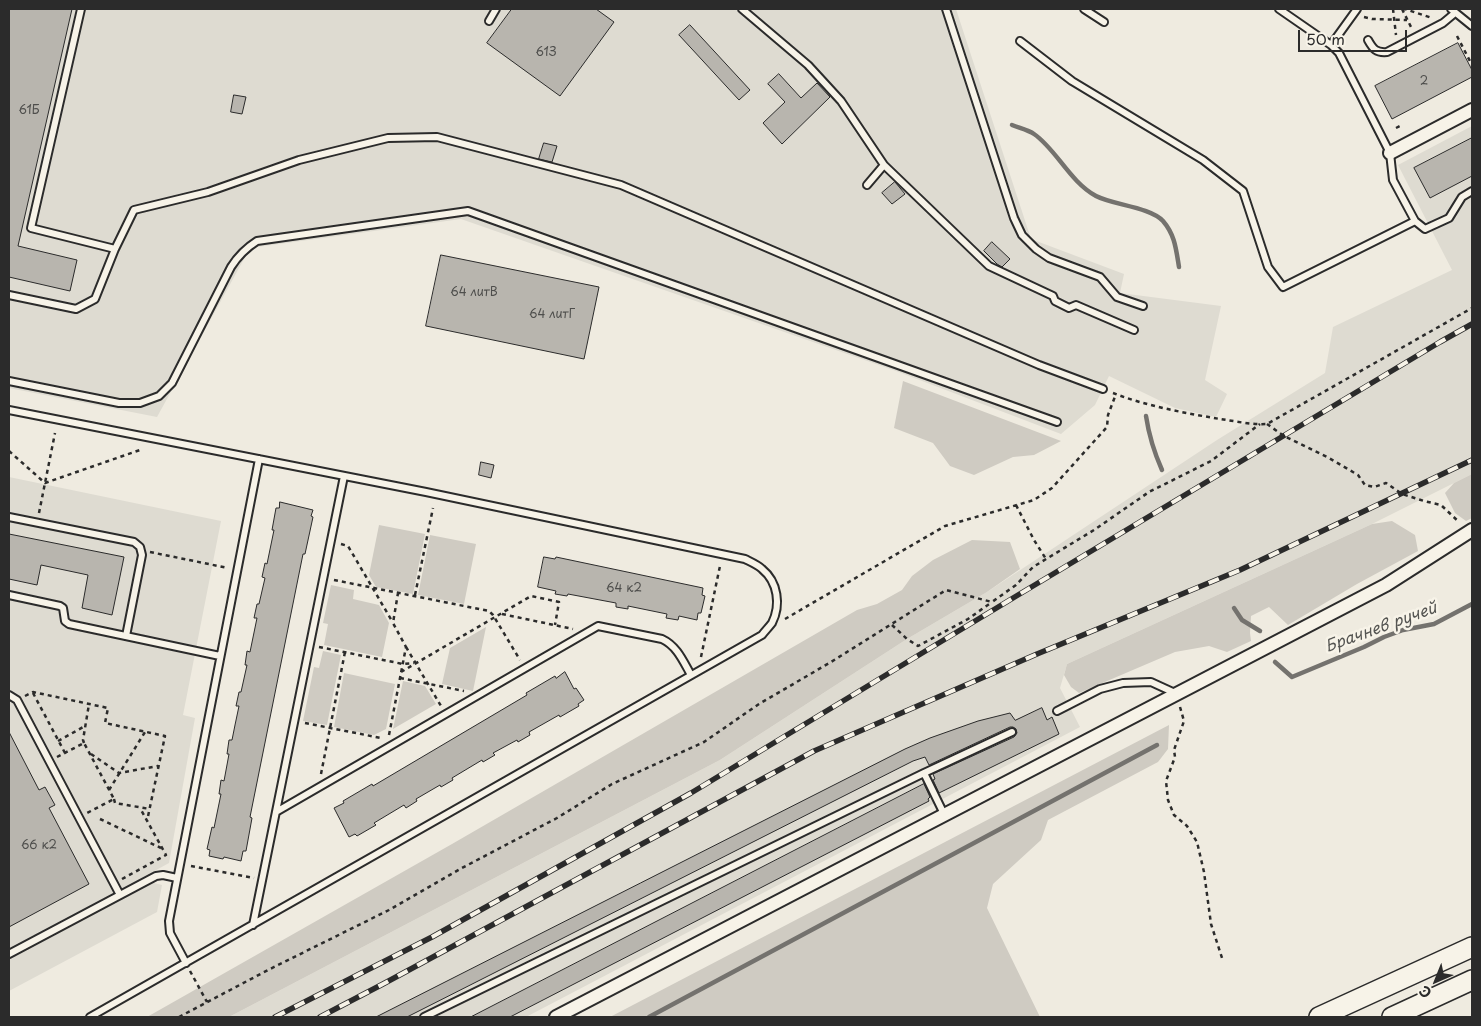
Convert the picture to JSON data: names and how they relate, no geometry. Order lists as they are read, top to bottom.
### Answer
{
  "water": ["Брачнев ручей"],
  "house_numbers": [
    "61З",
    "2",
    "61Б",
    "64 литВ",
    "64 литГ",
    "64 к2",
    "66 к2"
  ],
  "scale_bar": "50 m",
  "north": "bottom left"
}
